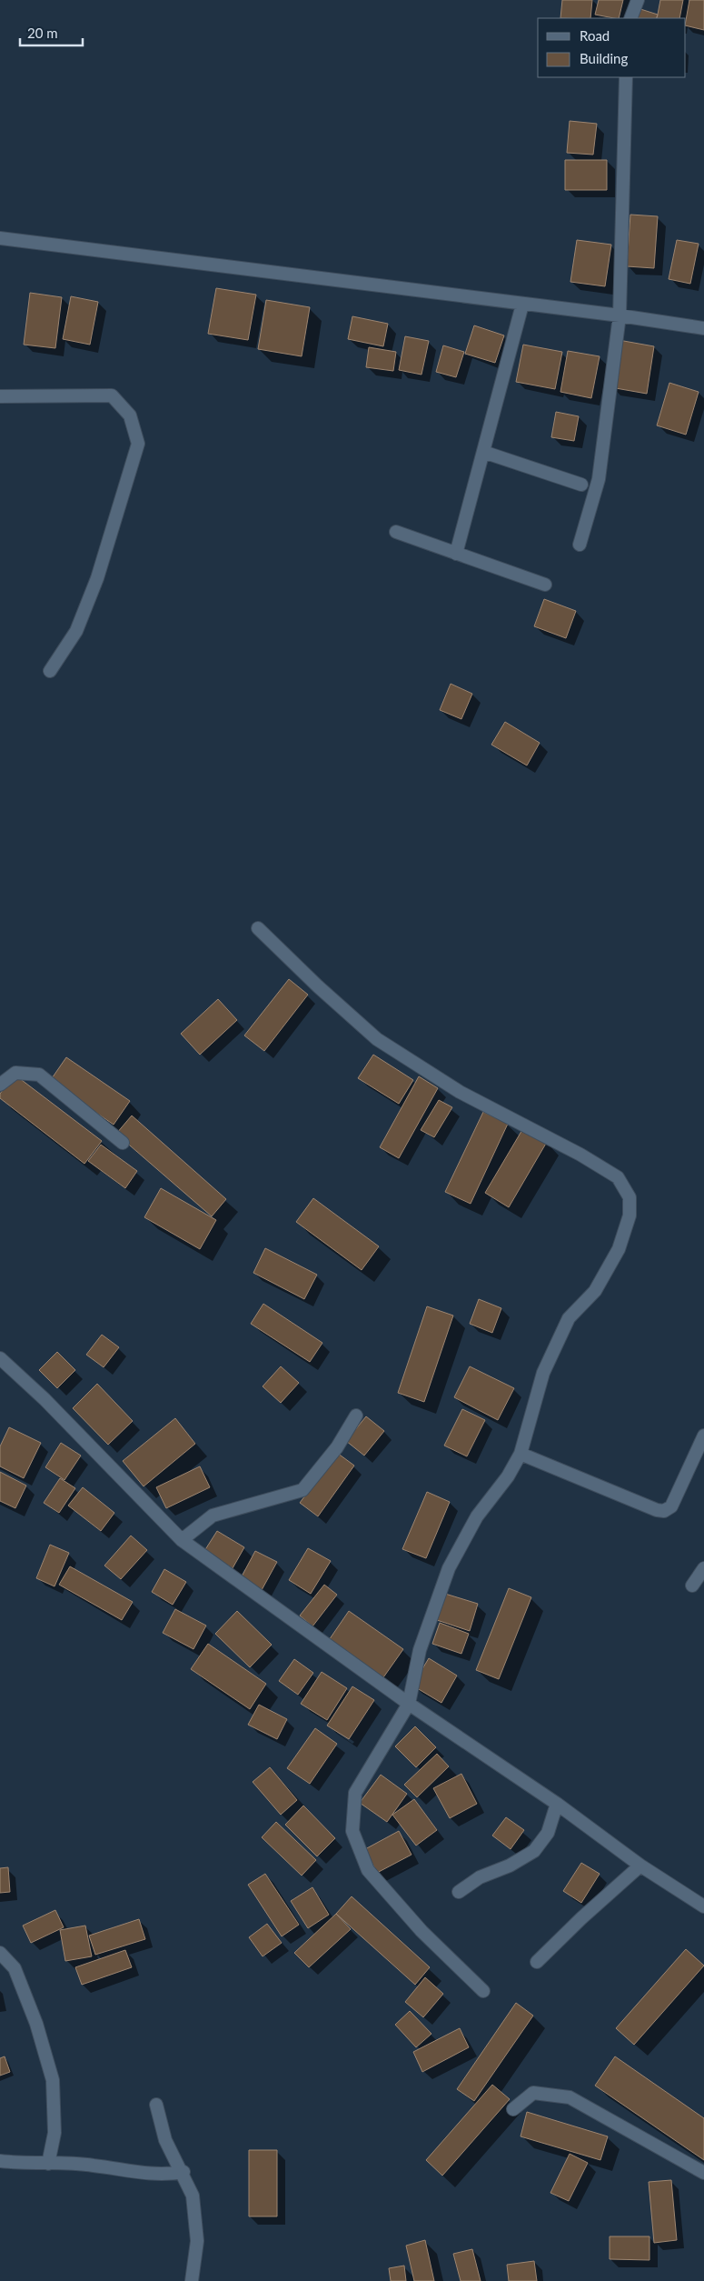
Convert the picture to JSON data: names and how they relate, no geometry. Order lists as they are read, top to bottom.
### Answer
{
  "legend": ["Road", "Building"],
  "scale_bar": "20 m"
}
